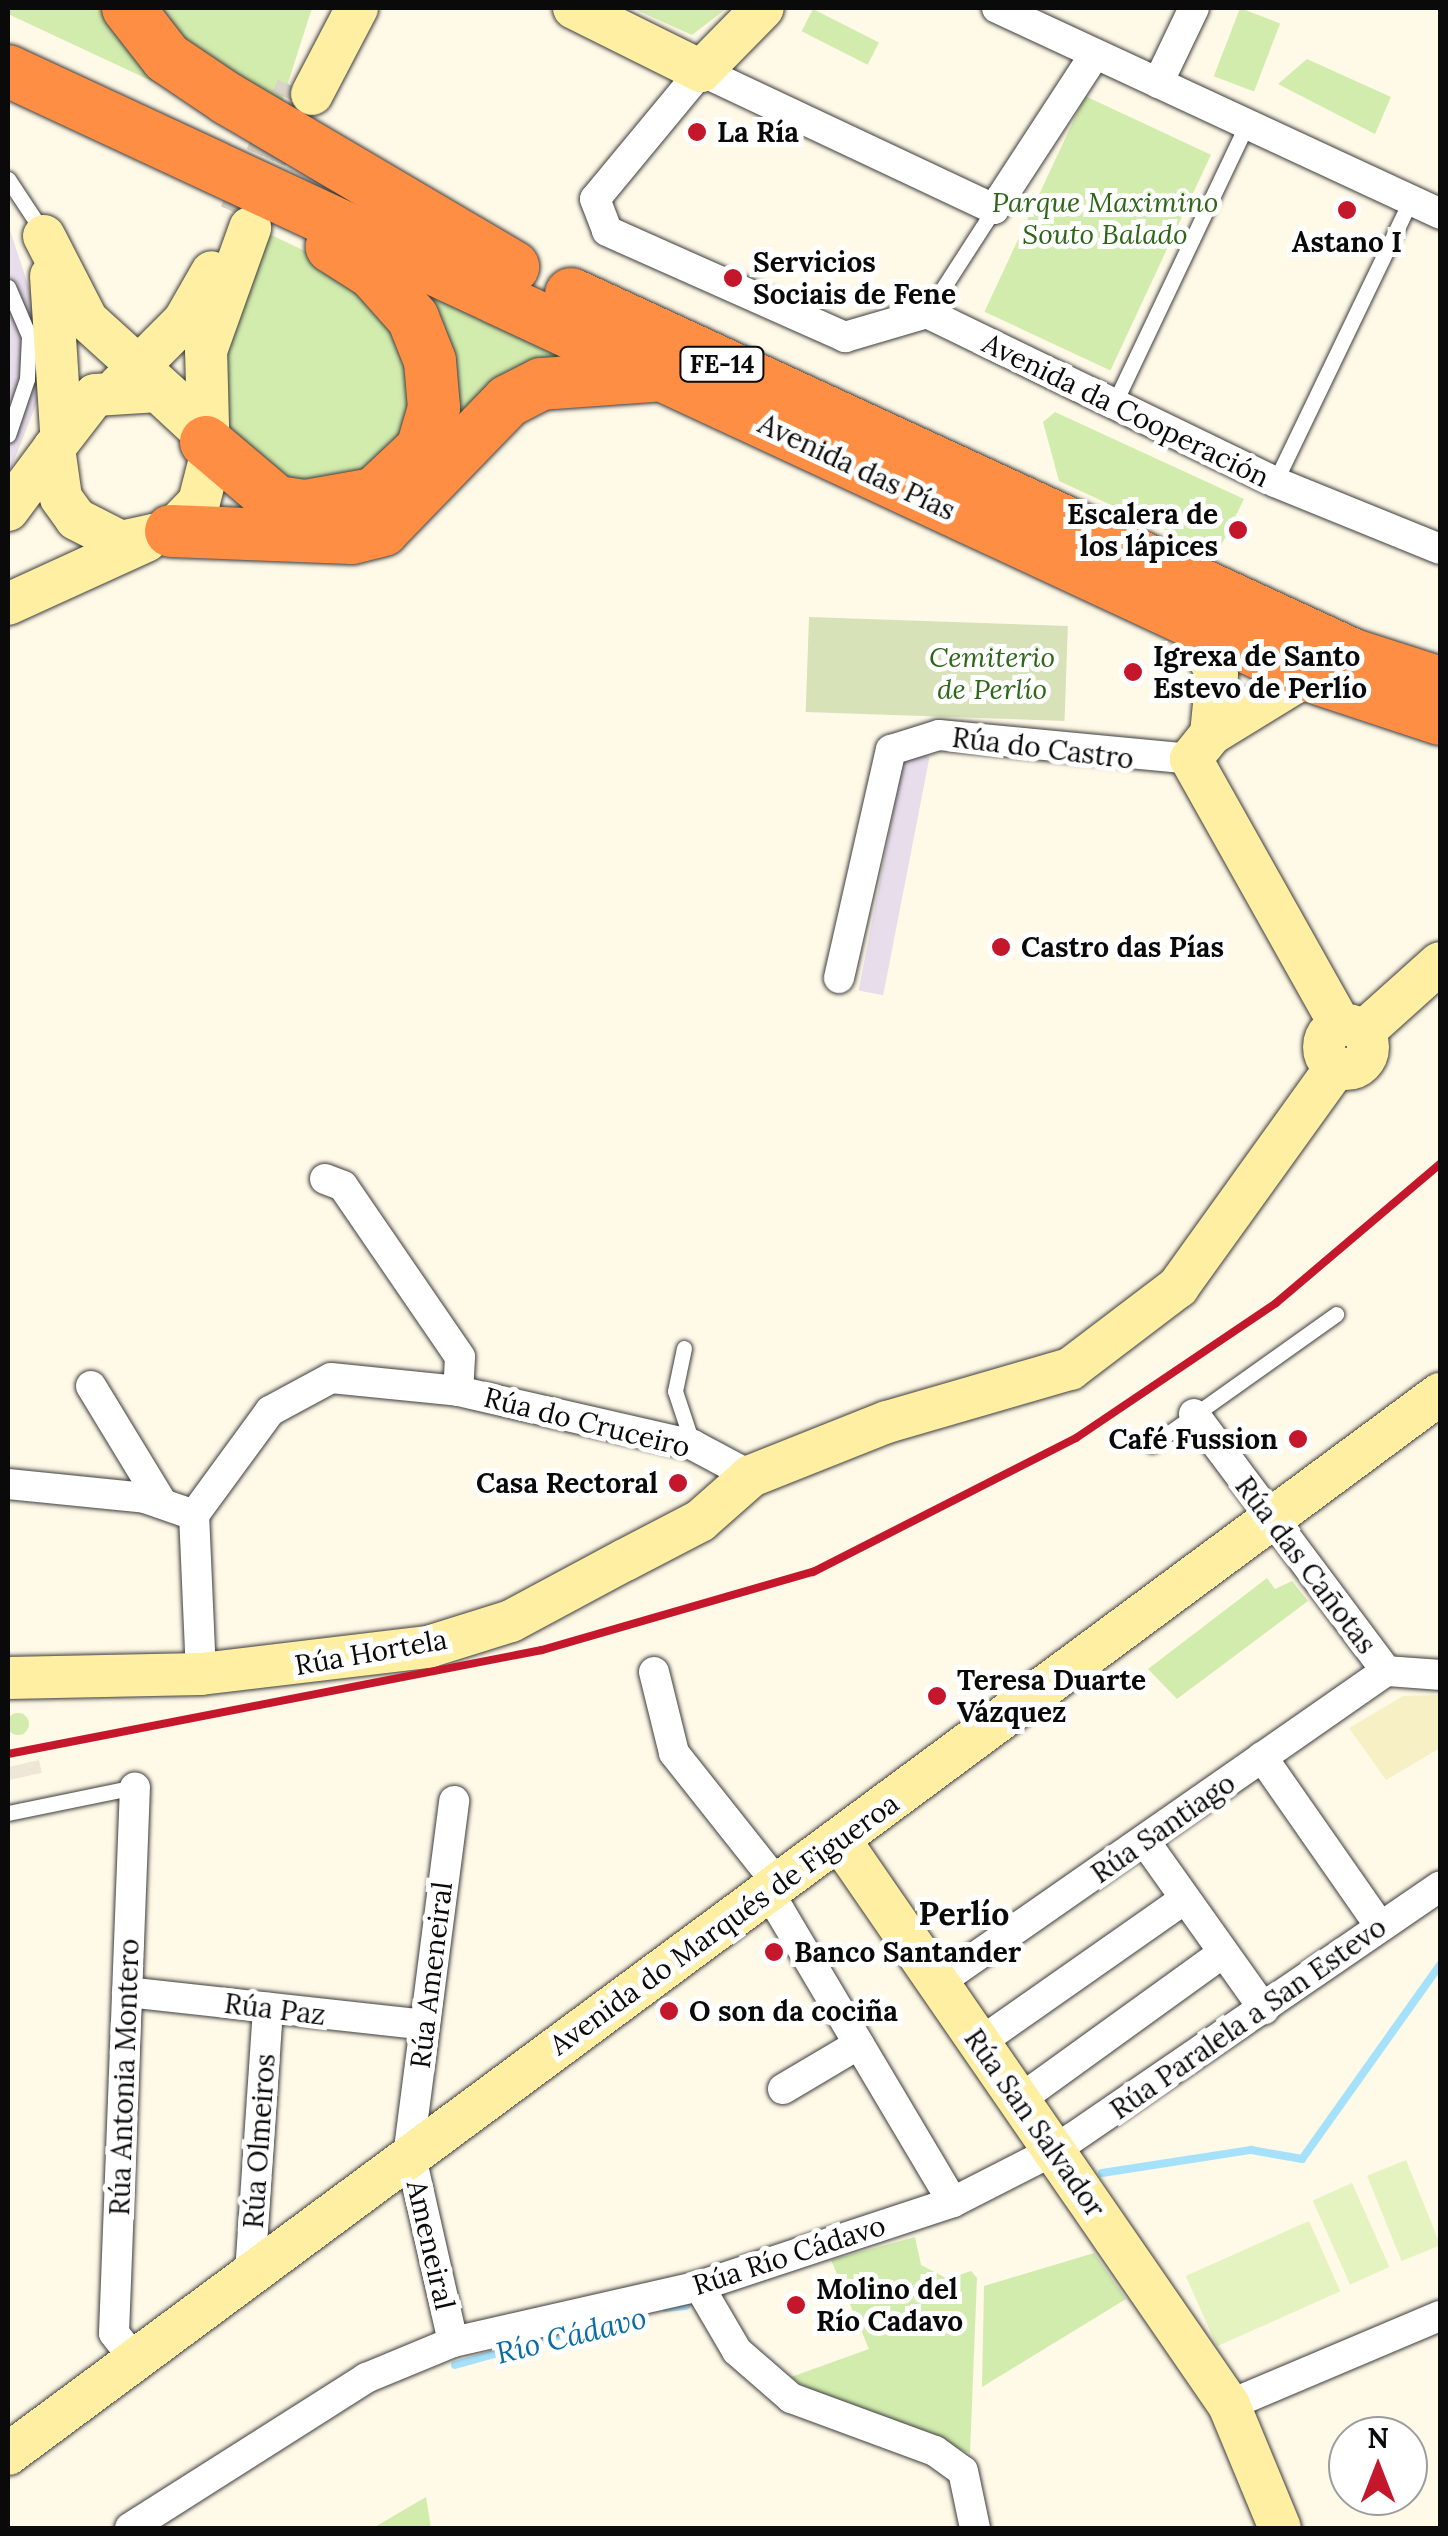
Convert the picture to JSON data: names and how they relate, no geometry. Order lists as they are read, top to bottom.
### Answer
{
  "streets": {
    "highway": ["FE-14", "Avenida das Pías"],
    "street": [
      "Avenida da Cooperación",
      "Rúa do Castro",
      "Rúa do Cruceiro",
      "Rúa das Cañotas",
      "Rúa Hortela",
      "Rúa Santiago",
      "Avenida do Marqués de Figueroa",
      "Rúa Ameneiral",
      "Rúa Paz",
      "Rúa Paralela a San Estevo",
      "Rúa Antonia Montero",
      "Rúa San Salvador",
      "Rúa Olmeiros",
      "Ameneiral",
      "Rúa Río Cádavo"
    ]
  },
  "crossings": [
    ["Rúa do Cruceiro", "Rúa Hortela"],
    ["Rúa das Cañotas", "Rúa Santiago"],
    ["Rúa das Cañotas", "Avenida do Marqués de Figueroa"],
    ["Rúa Santiago", "Rúa San Salvador"],
    ["Avenida do Marqués de Figueroa", "Rúa Ameneiral"],
    ["Avenida do Marqués de Figueroa", "Rúa Antonia Montero"],
    ["Avenida do Marqués de Figueroa", "Rúa San Salvador"],
    ["Avenida do Marqués de Figueroa", "Rúa Olmeiros"],
    ["Avenida do Marqués de Figueroa", "Ameneiral"],
    ["Rúa Ameneiral", "Rúa Paz"],
    ["Rúa Ameneiral", "Ameneiral"],
    ["Rúa Paz", "Rúa Antonia Montero"],
    ["Rúa Paz", "Rúa Olmeiros"],
    ["Rúa Paralela a San Estevo", "Rúa San Salvador"],
    ["Rúa Paralela a San Estevo", "Rúa Río Cádavo"],
    ["Rúa San Salvador", "Rúa Río Cádavo"],
    ["Ameneiral", "Rúa Río Cádavo"]
  ],
  "districts": ["Perlío"],
  "water": ["Río Cádavo"],
  "parks": ["Parque Maximino Souto Balado", "Cemiterio de Perlío"],
  "places": [
    "La Ría",
    "Astano I",
    "Servicios Sociais de Fene",
    "Escalera de los lápices",
    "Igrexa de Santo Estevo de Perlío",
    "Castro das Pías",
    "Café Fussion",
    "Casa Rectoral",
    "Teresa Duarte Vázquez",
    "Banco Santander",
    "O son da cociña",
    "Molino del Río Cadavo"
  ],
  "north": "top"
}
